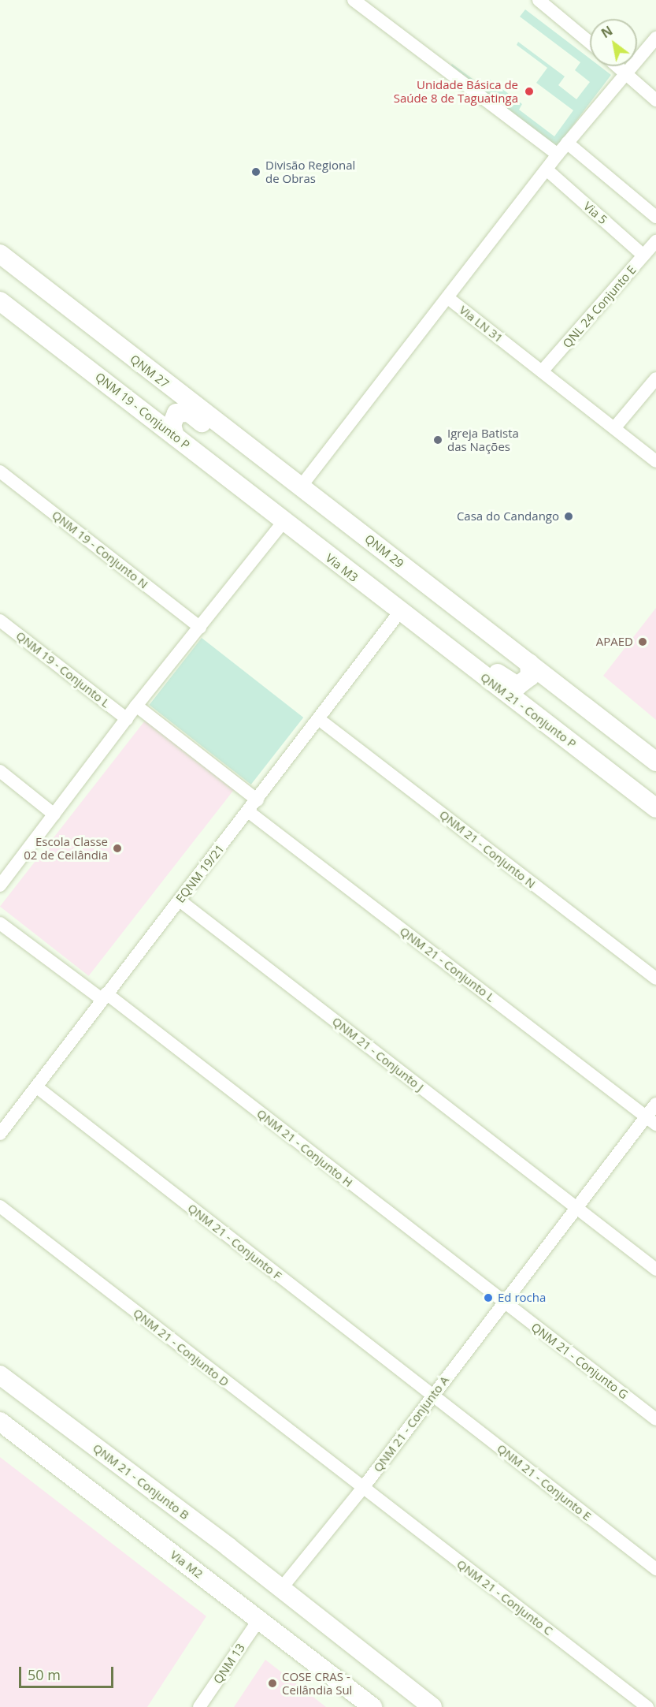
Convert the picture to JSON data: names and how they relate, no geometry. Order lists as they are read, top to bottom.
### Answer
{
  "streets": {
    "main road": [
      "QNM 27",
      "QNM 19 - Conjunto P",
      "QNM 29",
      "Via M3",
      "QNM 21 - Conjunto P",
      "QNM 21 - Conjunto B",
      "Via M2"
    ],
    "street": [
      "Via 5",
      "QNL 24 Conjunto E",
      "Via LN 31",
      "QNM 19 - Conjunto N",
      "QNM 19 - Conjunto L",
      "QNM 21 - Conjunto N",
      "EQNM 19/21",
      "QNM 21 - Conjunto L",
      "QNM 21 - Conjunto J",
      "QNM 21 - Conjunto H",
      "QNM 21 - Conjunto F",
      "QNM 21 - Conjunto D",
      "QNM 21 - Conjunto G",
      "QNM 21 - Conjunto A",
      "QNM 21 - Conjunto E",
      "QNM 21 - Conjunto C",
      "QNM 13"
    ]
  },
  "crossings": [
    ["Via 5", "QNL 24 Conjunto E"],
    ["Via 5", "Via LN 31"],
    ["QNL 24 Conjunto E", "Via LN 31"],
    ["QNM 27", "QNM 29"],
    ["QNM 19 - Conjunto P", "Via M3"],
    ["Via M3", "QNM 21 - Conjunto P"],
    ["Via M3", "EQNM 19/21"],
    ["QNM 21 - Conjunto P", "EQNM 19/21"],
    ["QNM 21 - Conjunto N", "EQNM 19/21"],
    ["EQNM 19/21", "QNM 21 - Conjunto L"],
    ["EQNM 19/21", "QNM 21 - Conjunto J"],
    ["EQNM 19/21", "QNM 21 - Conjunto H"],
    ["EQNM 19/21", "QNM 21 - Conjunto F"],
    ["QNM 21 - Conjunto L", "QNM 21 - Conjunto A"],
    ["QNM 21 - Conjunto J", "QNM 21 - Conjunto A"],
    ["QNM 21 - Conjunto H", "QNM 21 - Conjunto G"],
    ["QNM 21 - Conjunto H", "QNM 21 - Conjunto A"],
    ["QNM 21 - Conjunto F", "QNM 21 - Conjunto A"],
    ["QNM 21 - Conjunto F", "QNM 21 - Conjunto E"],
    ["QNM 21 - Conjunto D", "QNM 21 - Conjunto A"],
    ["QNM 21 - Conjunto D", "QNM 21 - Conjunto C"],
    ["QNM 21 - Conjunto G", "QNM 21 - Conjunto A"],
    ["QNM 21 - Conjunto A", "QNM 21 - Conjunto B"],
    ["QNM 21 - Conjunto A", "QNM 21 - Conjunto E"],
    ["QNM 21 - Conjunto A", "QNM 21 - Conjunto C"],
    ["Via M2", "QNM 13"]
  ],
  "places": [
    "Unidade Básica de Saúde 8 de Taguatinga",
    "Divisão Regional de Obras",
    "Igreja Batista das Nações",
    "Casa do Candango",
    "APAED",
    "Escola Classe 02 de Ceilândia",
    "Ed rocha",
    "COSE CRAS - Ceilândia Sul"
  ],
  "scale_bar": "50 m",
  "north": "top left"
}
